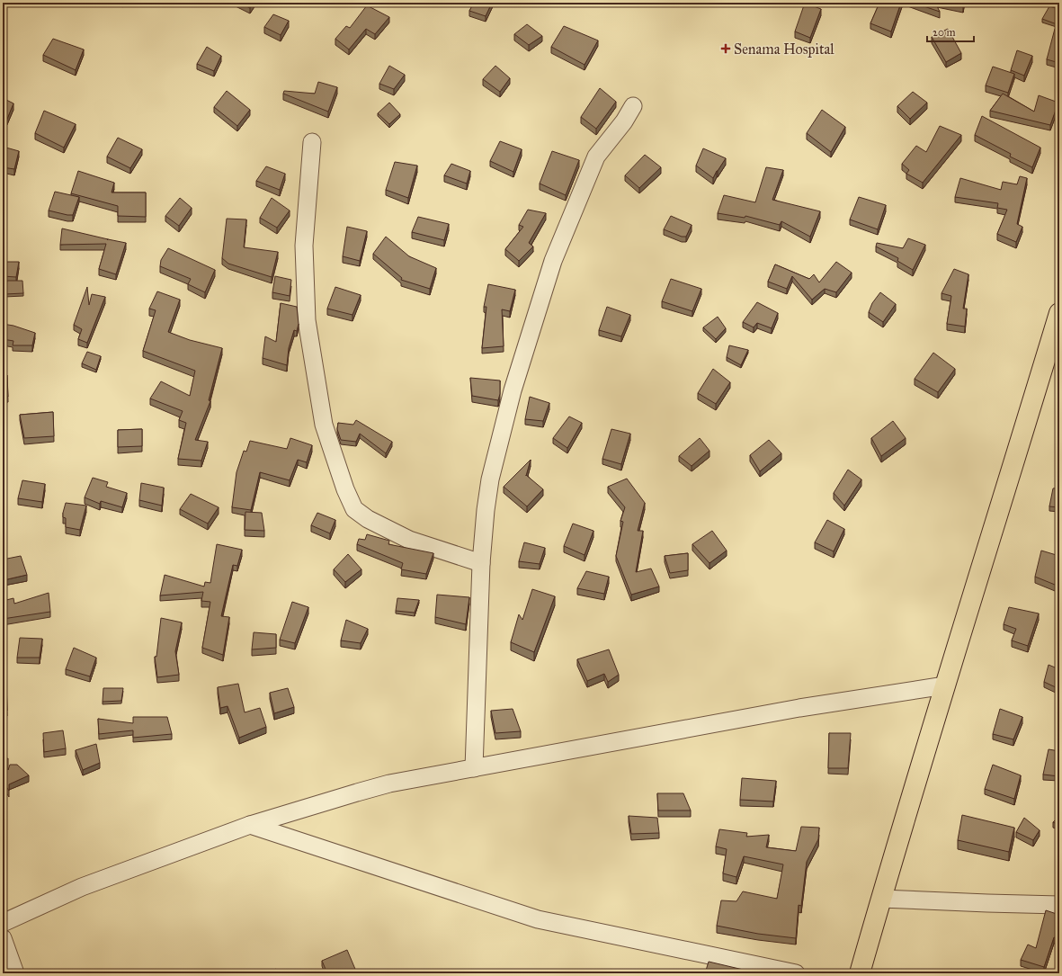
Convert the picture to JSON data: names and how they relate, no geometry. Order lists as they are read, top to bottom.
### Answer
{
  "places": {
    "health": ["Senama Hospital"]
  },
  "scale_bar": "20 m"
}
